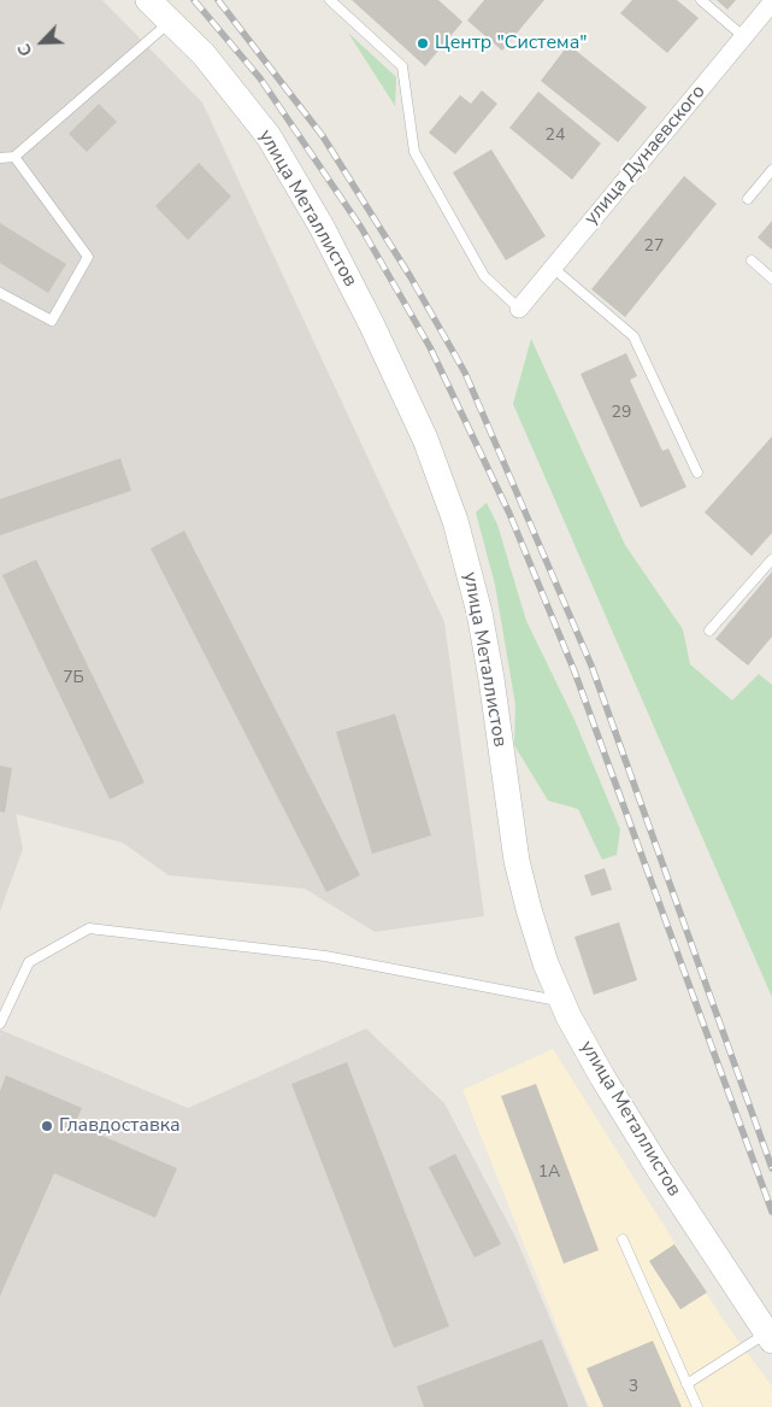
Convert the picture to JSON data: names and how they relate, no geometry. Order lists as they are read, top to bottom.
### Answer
{
  "streets": {
    "main road": ["улица Металлистов"],
    "street": ["улица Дунаевского"]
  },
  "places": ["Центр \"Система\"", "Главдоставка"],
  "house_numbers": [
    "24",
    "27",
    "29",
    "7Б",
    "1А",
    "3"
  ],
  "north": "bottom left"
}
